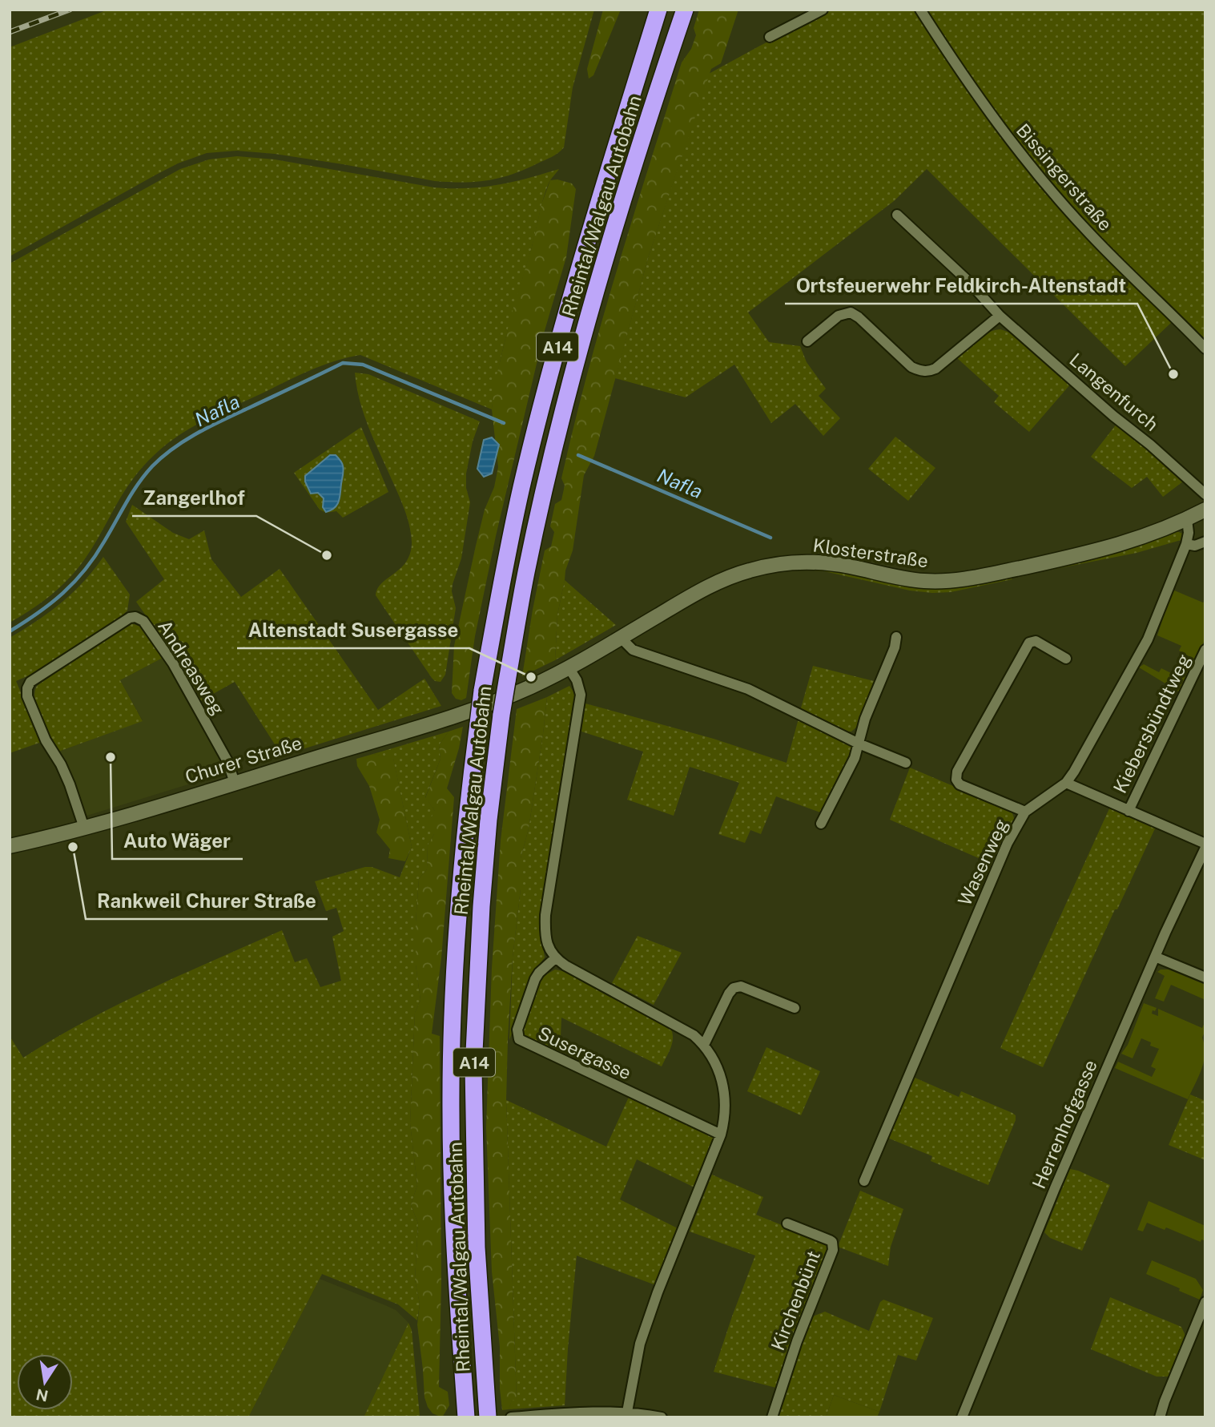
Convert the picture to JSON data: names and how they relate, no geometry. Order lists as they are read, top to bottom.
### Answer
{
  "streets": {
    "highway": ["Rheintal/Walgau Autobahn", "A14"],
    "main road": ["Klosterstraße", "Churer Straße"],
    "street": [
      "Bissingerstraße",
      "Langenfurch",
      "Andreasweg",
      "Kiebersbündtweg",
      "Wasenweg",
      "Susergasse",
      "Herrenhofgasse",
      "Kirchenbünt"
    ]
  },
  "crossings": [
    ["Rheintal/Walgau Autobahn", "Klosterstraße"],
    ["Rheintal/Walgau Autobahn", "Churer Straße"],
    ["Klosterstraße", "Churer Straße"],
    ["Klosterstraße", "Wasenweg"],
    ["Andreasweg", "Churer Straße"],
    ["Kiebersbündtweg", "Herrenhofgasse"],
    ["Wasenweg", "Herrenhofgasse"]
  ],
  "water": ["Nafla"],
  "places": [
    "Ortsfeuerwehr Feldkirch-Altenstadt",
    "Zangerlhof",
    "Altenstadt Susergasse",
    "Auto Wäger",
    "Rankweil Churer Straße"
  ],
  "north": "bottom"
}
